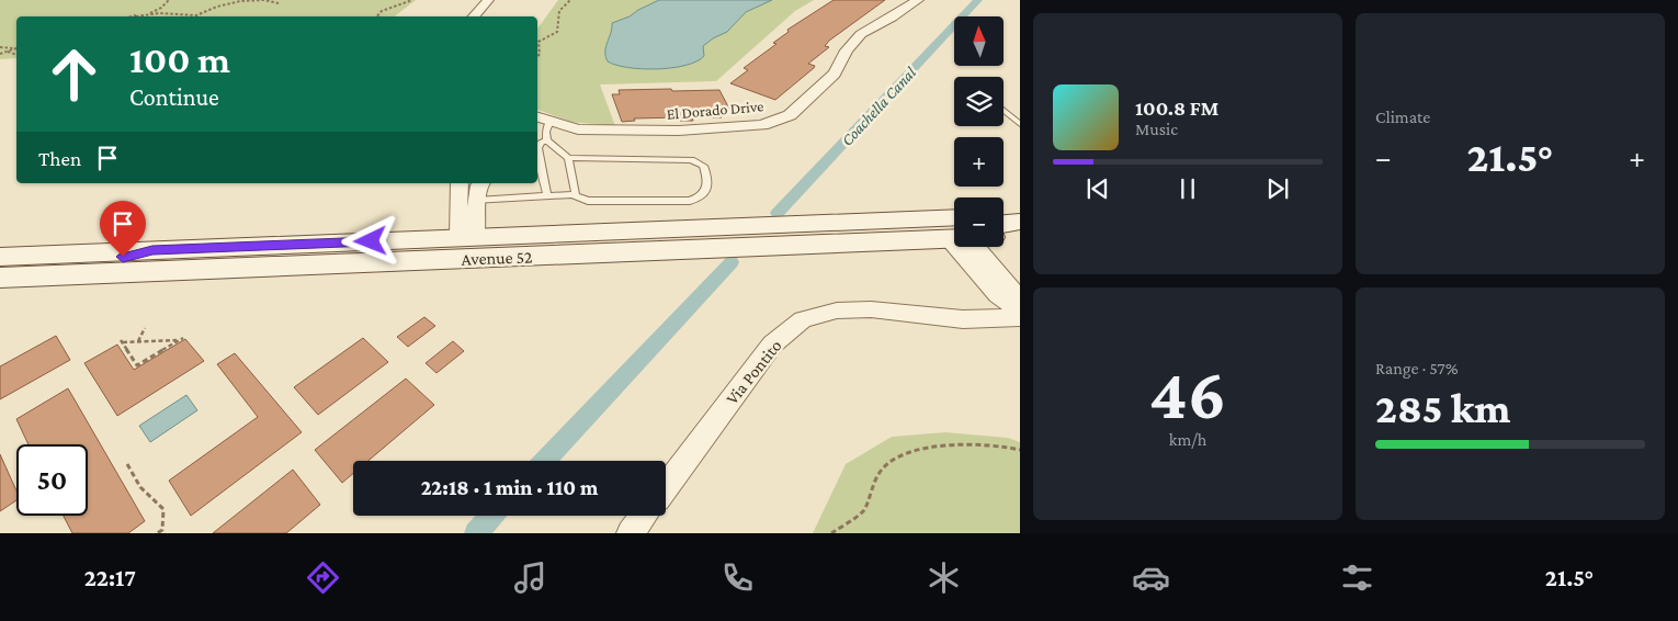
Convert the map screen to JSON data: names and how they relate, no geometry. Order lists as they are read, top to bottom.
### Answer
{
  "streets": {
    "main road": ["Avenue 52"],
    "street": ["El Dorado Drive", "Via Pontito"]
  },
  "water": ["Coachella Canal"],
  "north": "top",
  "page": {
    "tile": [
      "Climate",
      ["46", "km/h"],
      ["Range · 57%", "285 km"]
    ],
    "map_buttons": ["+", "−"],
    "turn": ["100 m", "Continue"],
    "song": ["100.8 FM", "Music"],
    "then": "Then",
    "heat": ["−", "21.5°", "+"],
    "limit": "50",
    "trip": "22:18 · 1 min · 110 m",
    "tabs": ["22:17", "21.5°"]
  }
}
